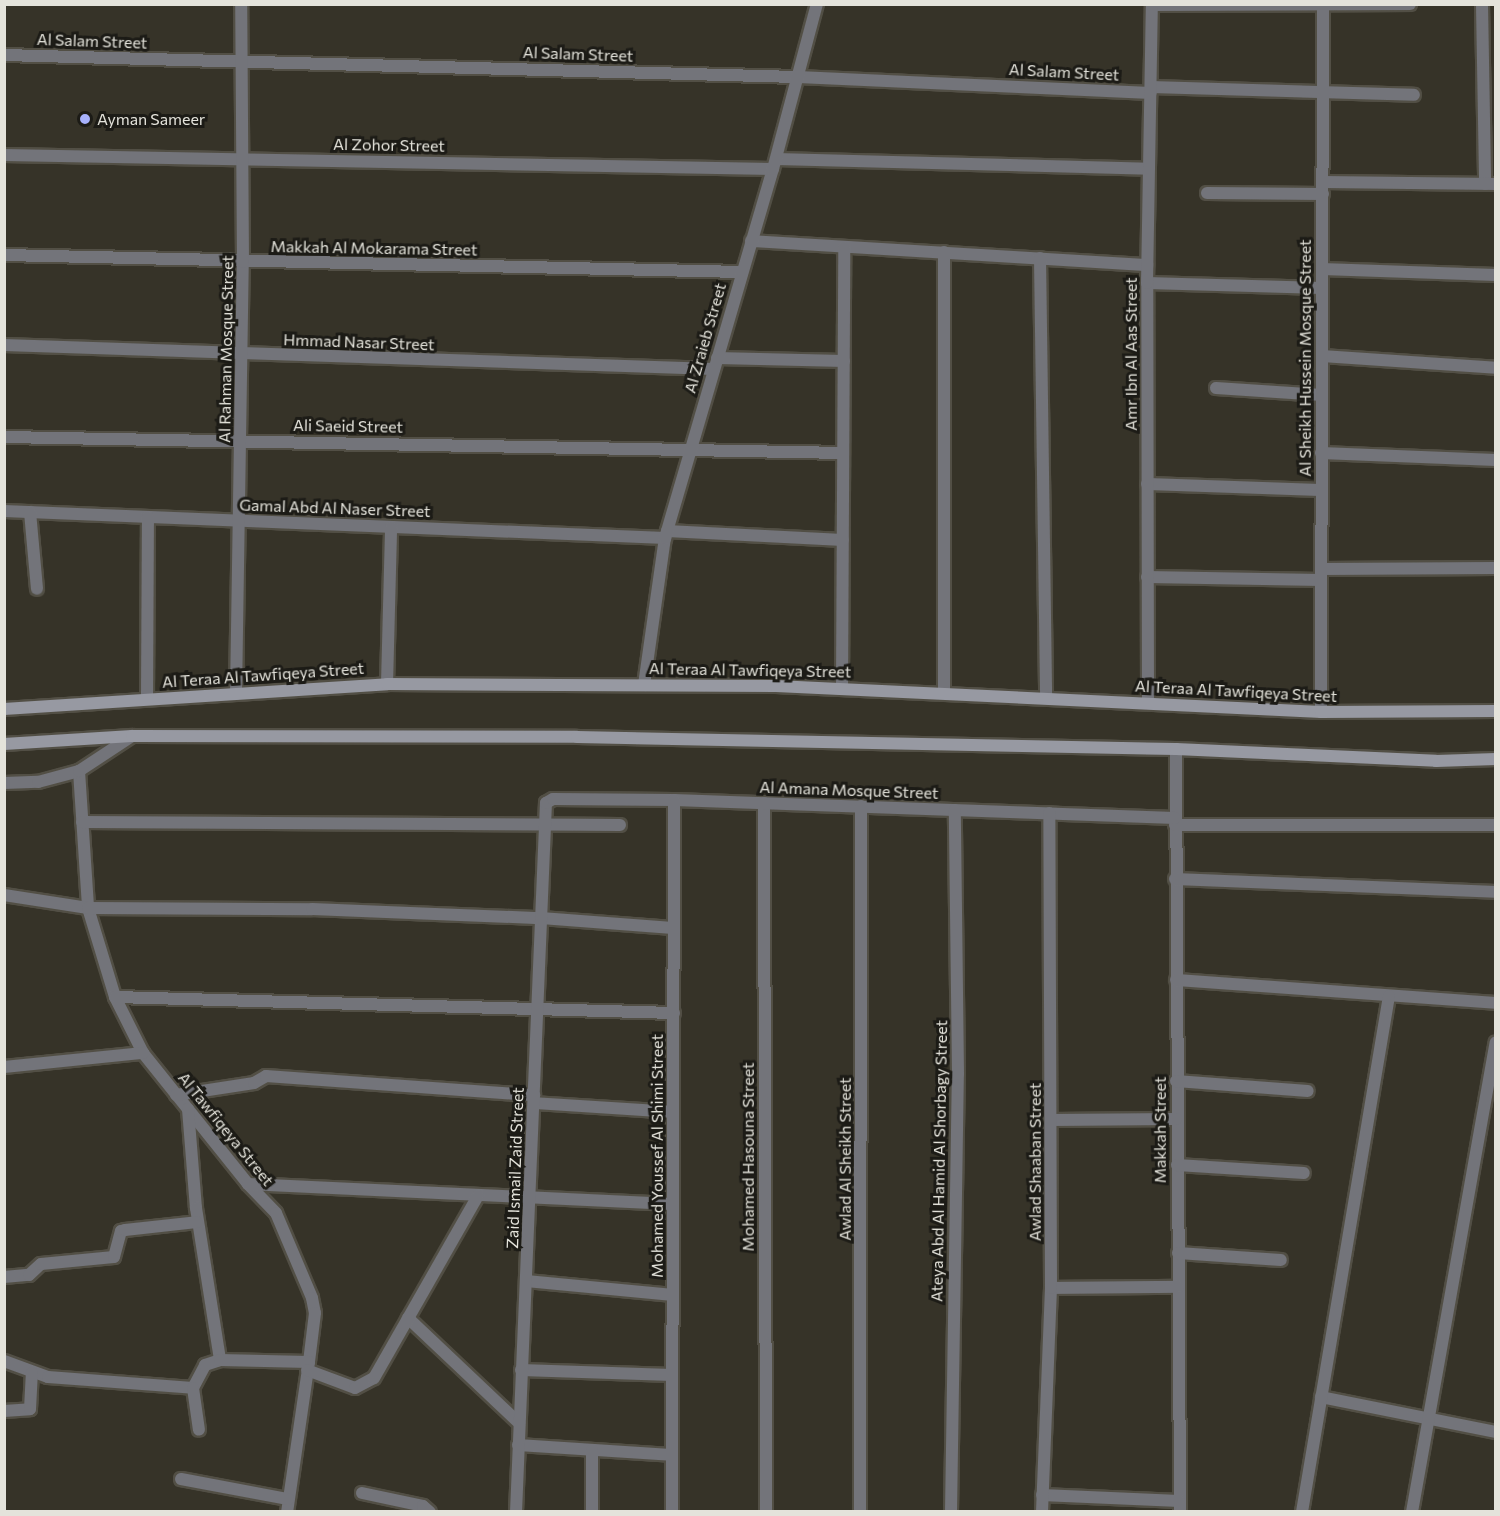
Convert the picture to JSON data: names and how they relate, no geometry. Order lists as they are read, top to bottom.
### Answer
{
  "streets": {
    "main road": ["Al Teraa Al Tawfiqeya Street"],
    "street": [
      "Al Salam Street",
      "Al Zohor Street",
      "Makkah Al Mokarama Street",
      "Al Zraieb Street",
      "Hmmad Nasar Street",
      "Al Rahman Mosque Street",
      "Amr Ibn Al Aas Street",
      "Al Sheikh Hussein Mosque Street",
      "Ali Saeid Street",
      "Gamal Abd Al Naser Street",
      "Al Amana Mosque Street",
      "Al Tawfiqeya Street",
      "Makkah Street",
      "Mohamed Youssef Al Shimi Street",
      "Mohamed Hasouna Street",
      "Awlad Al Sheikh Street",
      "Ateya Abd Al Hamid Al Shorbagy Street",
      "Awlad Shaaban Street",
      "Zaid Ismail Zaid Street"
    ]
  },
  "crossings": [
    ["Al Salam Street", "Al Zraieb Street"],
    ["Al Salam Street", "Al Rahman Mosque Street"],
    ["Al Salam Street", "Amr Ibn Al Aas Street"],
    ["Al Salam Street", "Al Sheikh Hussein Mosque Street"],
    ["Al Zohor Street", "Al Zraieb Street"],
    ["Al Zohor Street", "Al Rahman Mosque Street"],
    ["Al Zohor Street", "Amr Ibn Al Aas Street"],
    ["Makkah Al Mokarama Street", "Al Zraieb Street"],
    ["Makkah Al Mokarama Street", "Al Rahman Mosque Street"],
    ["Al Zraieb Street", "Hmmad Nasar Street"],
    ["Al Zraieb Street", "Ali Saeid Street"],
    ["Al Zraieb Street", "Gamal Abd Al Naser Street"],
    ["Al Zraieb Street", "Al Teraa Al Tawfiqeya Street"],
    ["Hmmad Nasar Street", "Al Rahman Mosque Street"],
    ["Al Rahman Mosque Street", "Ali Saeid Street"],
    ["Al Rahman Mosque Street", "Gamal Abd Al Naser Street"],
    ["Al Rahman Mosque Street", "Al Teraa Al Tawfiqeya Street"],
    ["Amr Ibn Al Aas Street", "Al Teraa Al Tawfiqeya Street"],
    ["Al Sheikh Hussein Mosque Street", "Al Teraa Al Tawfiqeya Street"],
    ["Al Amana Mosque Street", "Makkah Street"],
    ["Al Amana Mosque Street", "Mohamed Youssef Al Shimi Street"],
    ["Al Amana Mosque Street", "Mohamed Hasouna Street"],
    ["Al Amana Mosque Street", "Awlad Al Sheikh Street"],
    ["Al Amana Mosque Street", "Ateya Abd Al Hamid Al Shorbagy Street"],
    ["Al Amana Mosque Street", "Awlad Shaaban Street"],
    ["Al Amana Mosque Street", "Zaid Ismail Zaid Street"]
  ],
  "places": ["Ayman Sameer"]
}
